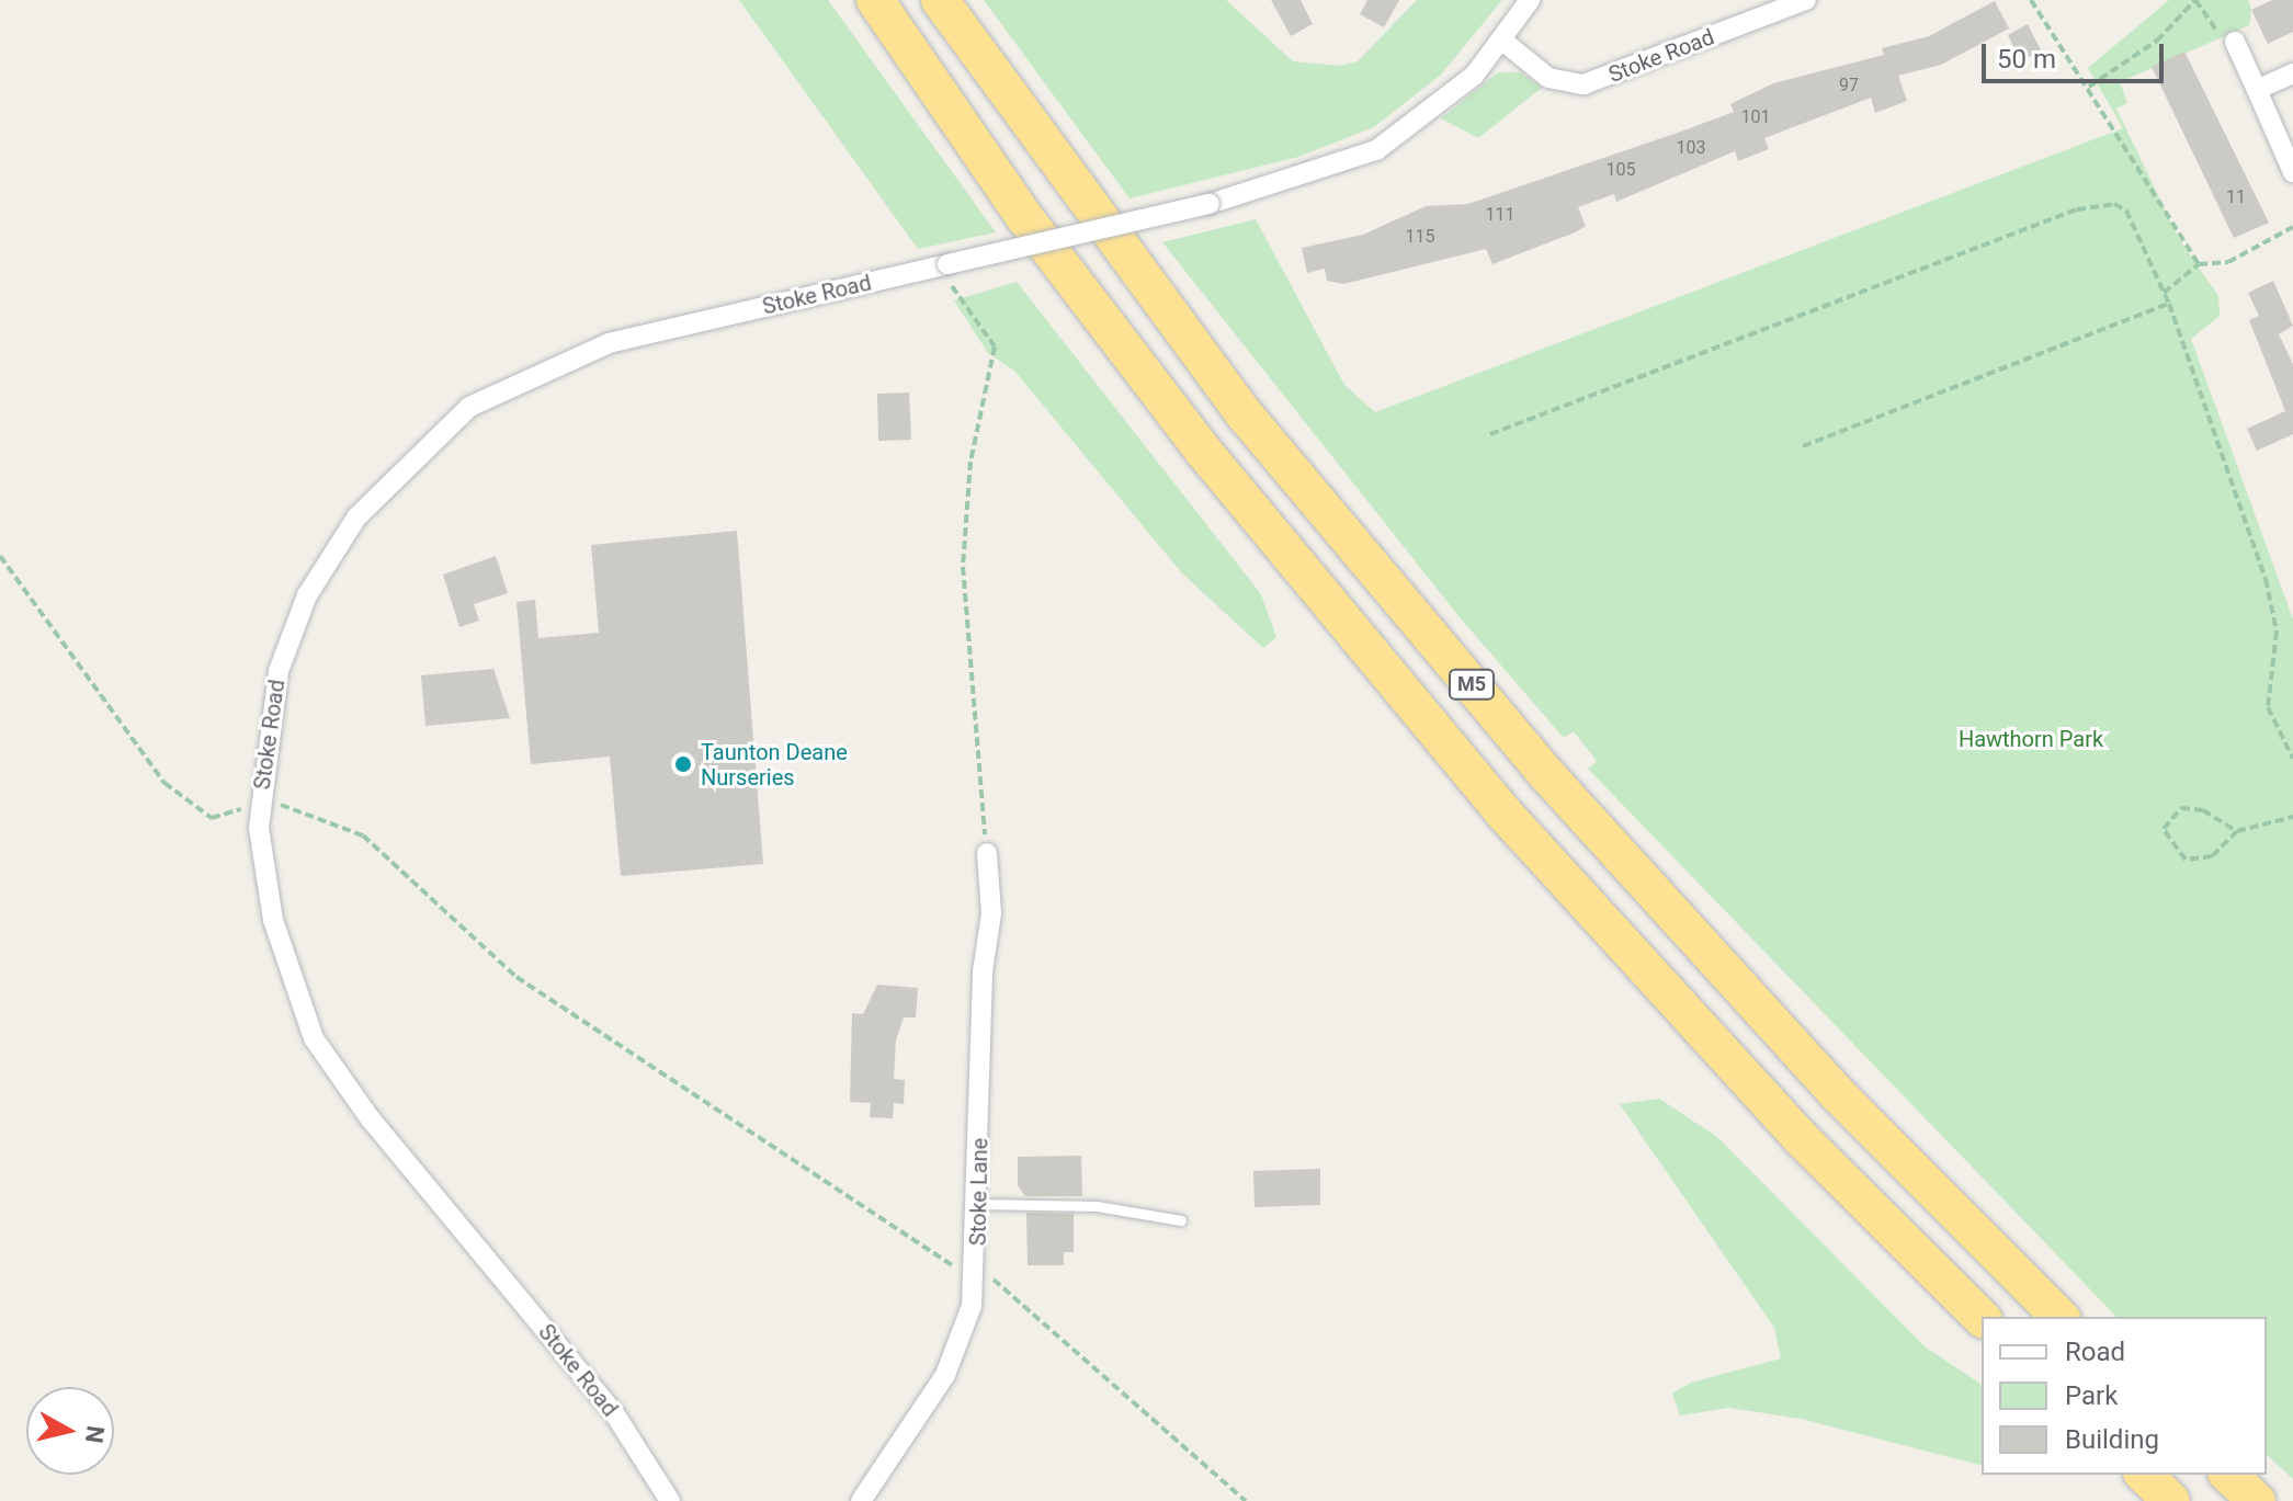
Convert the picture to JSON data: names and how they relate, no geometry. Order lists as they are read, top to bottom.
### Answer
{
  "streets": {
    "highway": ["M5"],
    "street": ["Stoke Road", "Stoke Lane"]
  },
  "parks": ["Hawthorn Park"],
  "places": ["Taunton Deane Nurseries"],
  "house_numbers": [
    "97",
    "101",
    "103",
    "105",
    "11",
    "111",
    "115"
  ],
  "legend": ["Road", "Park", "Building"],
  "scale_bar": "50 m",
  "north": "right"
}
